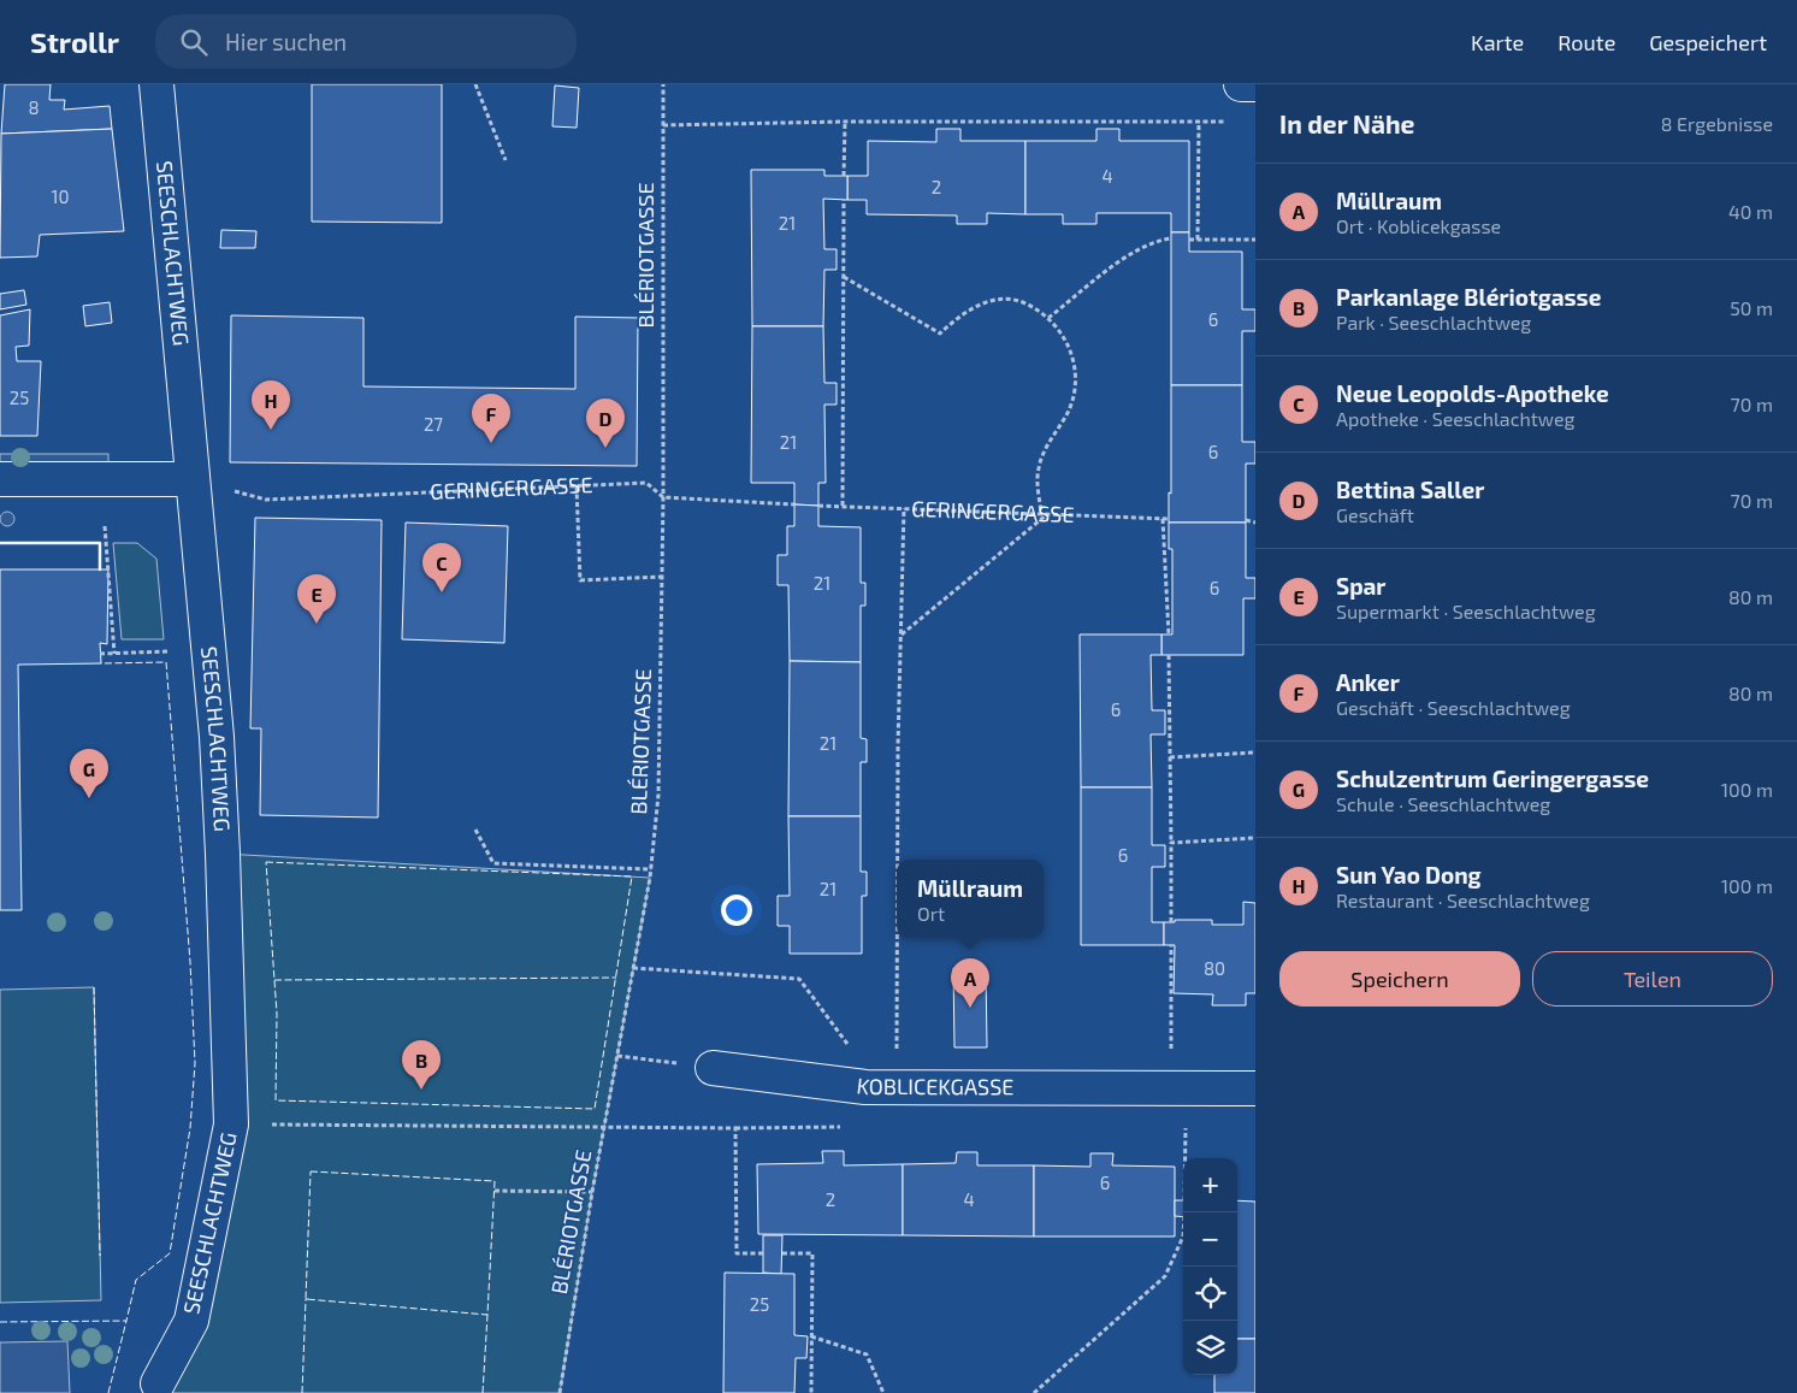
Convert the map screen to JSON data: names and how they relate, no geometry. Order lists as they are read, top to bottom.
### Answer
{
  "streets": {
    "street": ["SEESCHLACHTWEG", "KOBLICEKGASSE"],
    "path": ["BLÉRIOTGASSE", "GERINGERGASSE"]
  },
  "crossings": [
    ["BLÉRIOTGASSE", "GERINGERGASSE"]
  ],
  "house_numbers": [
    "8",
    "4",
    "2",
    "10",
    "21",
    "6",
    "25",
    "27",
    "21",
    "6",
    "21",
    "6",
    "6",
    "21",
    "6",
    "21",
    "80",
    "6",
    "2",
    "4",
    "25"
  ],
  "page": {
    "header": "Strollr",
    "search": "Hier suchen",
    "nav": ["Karte", "Route", "Gespeichert"],
    "heading": ["In der Nähe", "8 Ergebnisse"],
    "list": [
      {
        "mark": "A",
        "name": "Müllraum",
        "note": "Ort · Koblicekgasse",
        "value": "40 m"
      },
      {
        "mark": "B",
        "name": "Parkanlage Blériotgasse",
        "note": "Park · Seeschlachtweg",
        "value": "50 m"
      },
      {
        "mark": "C",
        "name": "Neue Leopolds-Apotheke",
        "note": "Apotheke · Seeschlachtweg",
        "value": "70 m"
      },
      {
        "mark": "D",
        "name": "Bettina Saller",
        "note": "Geschäft",
        "value": "70 m"
      },
      {
        "mark": "E",
        "name": "Spar",
        "note": "Supermarkt · Seeschlachtweg",
        "value": "80 m"
      },
      {
        "mark": "F",
        "name": "Anker",
        "note": "Geschäft · Seeschlachtweg",
        "value": "80 m"
      },
      {
        "mark": "G",
        "name": "Schulzentrum Geringergasse",
        "note": "Schule · Seeschlachtweg",
        "value": "100 m"
      },
      {
        "mark": "H",
        "name": "Sun Yao Dong",
        "note": "Restaurant · Seeschlachtweg",
        "value": "100 m"
      }
    ],
    "pins": [
      "H",
      "F",
      "D",
      "C",
      "E",
      "G",
      "A",
      "B"
    ],
    "popup": ["Müllraum", "Ort"],
    "buttons": ["Speichern", "Teilen"],
    "map_buttons": ["+", "−"]
  }
}
